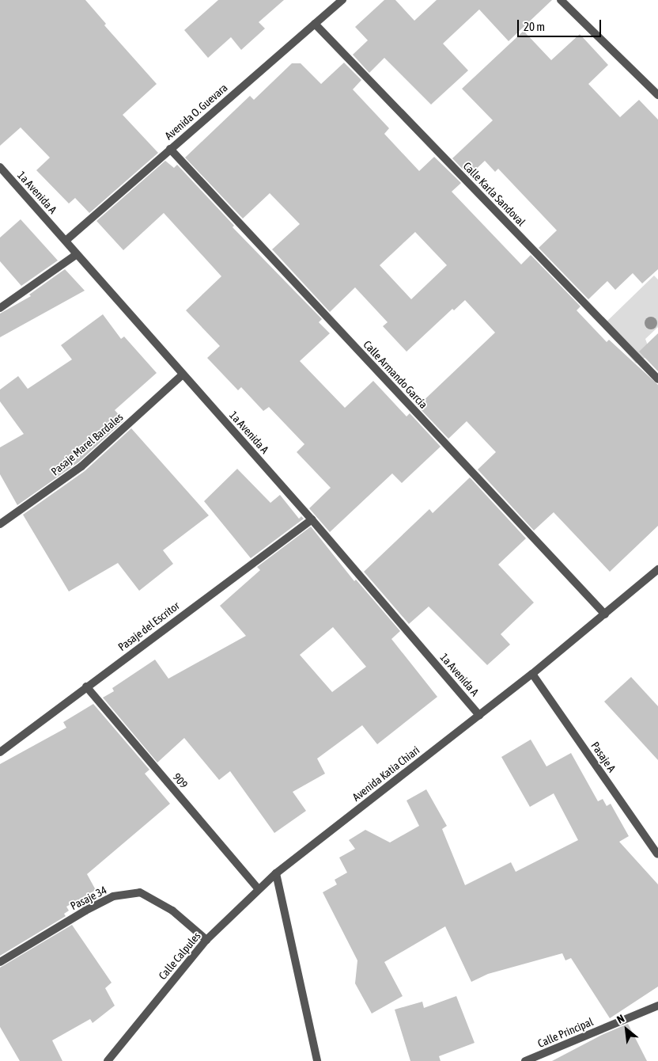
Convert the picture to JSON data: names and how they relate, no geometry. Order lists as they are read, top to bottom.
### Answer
{
  "streets": {
    "street": [
      "Avenida O. Guevara",
      "1a Avenida A",
      "Calle Karla Sandoval",
      "Calle Armando García",
      "Pasaje Marel Bardales",
      "Pasaje del Escritor",
      "Pasaje A",
      "Avenida Katia Chiari",
      "909",
      "Pasaje 34",
      "Calle Calpules",
      "Calle Principal"
    ]
  },
  "crossings": [
    ["Avenida O. Guevara", "1a Avenida A"],
    ["Avenida O. Guevara", "Calle Karla Sandoval"],
    ["Avenida O. Guevara", "Calle Armando García"],
    ["1a Avenida A", "Pasaje Marel Bardales"],
    ["1a Avenida A", "Pasaje del Escritor"],
    ["1a Avenida A", "Avenida Katia Chiari"],
    ["Calle Armando García", "Avenida Katia Chiari"],
    ["Pasaje del Escritor", "909"],
    ["Pasaje A", "Avenida Katia Chiari"],
    ["Avenida Katia Chiari", "Calle Calpules"],
    ["909", "Calle Calpules"],
    ["Pasaje 34", "Calle Calpules"]
  ],
  "scale_bar": "20 m",
  "north": "top left"
}
